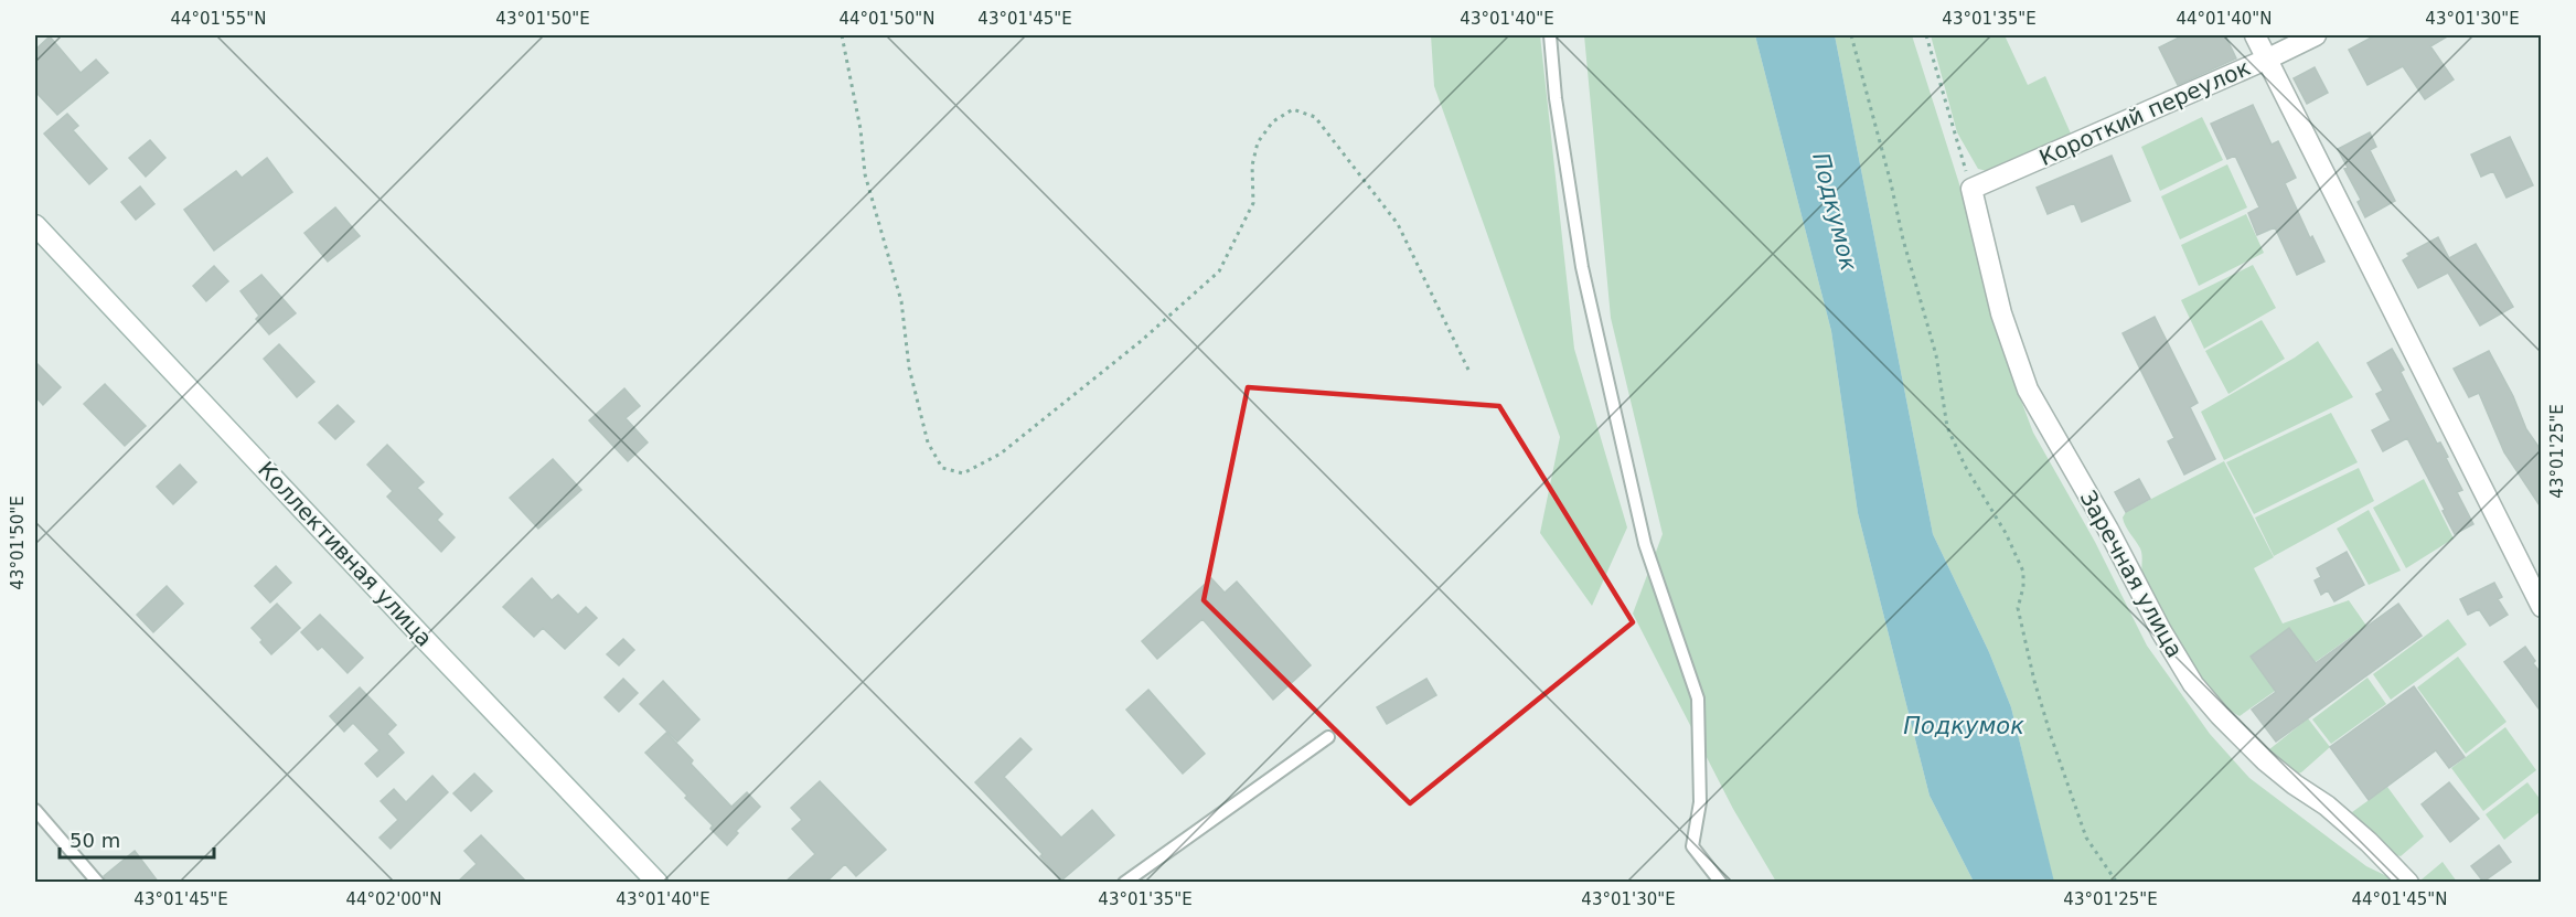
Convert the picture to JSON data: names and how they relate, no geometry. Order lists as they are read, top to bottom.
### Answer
{
  "streets": {
    "street": ["Короткий переулок", "Коллективная улица", "Заречная улица"]
  },
  "crossings": [
    ["Короткий переулок", "Заречная улица"]
  ],
  "water": ["Подкумок"],
  "scale_bar": "50 m",
  "coordinates": [
    "44°01'55\"N",
    "43°01'50\"E",
    "44°01'50\"N",
    "43°01'45\"E",
    "43°01'40\"E",
    "43°01'35\"E",
    "44°01'40\"N",
    "43°01'30\"E",
    "43°01'25\"E",
    "44°02'00\"N",
    "44°01'45\"N"
  ]
}
